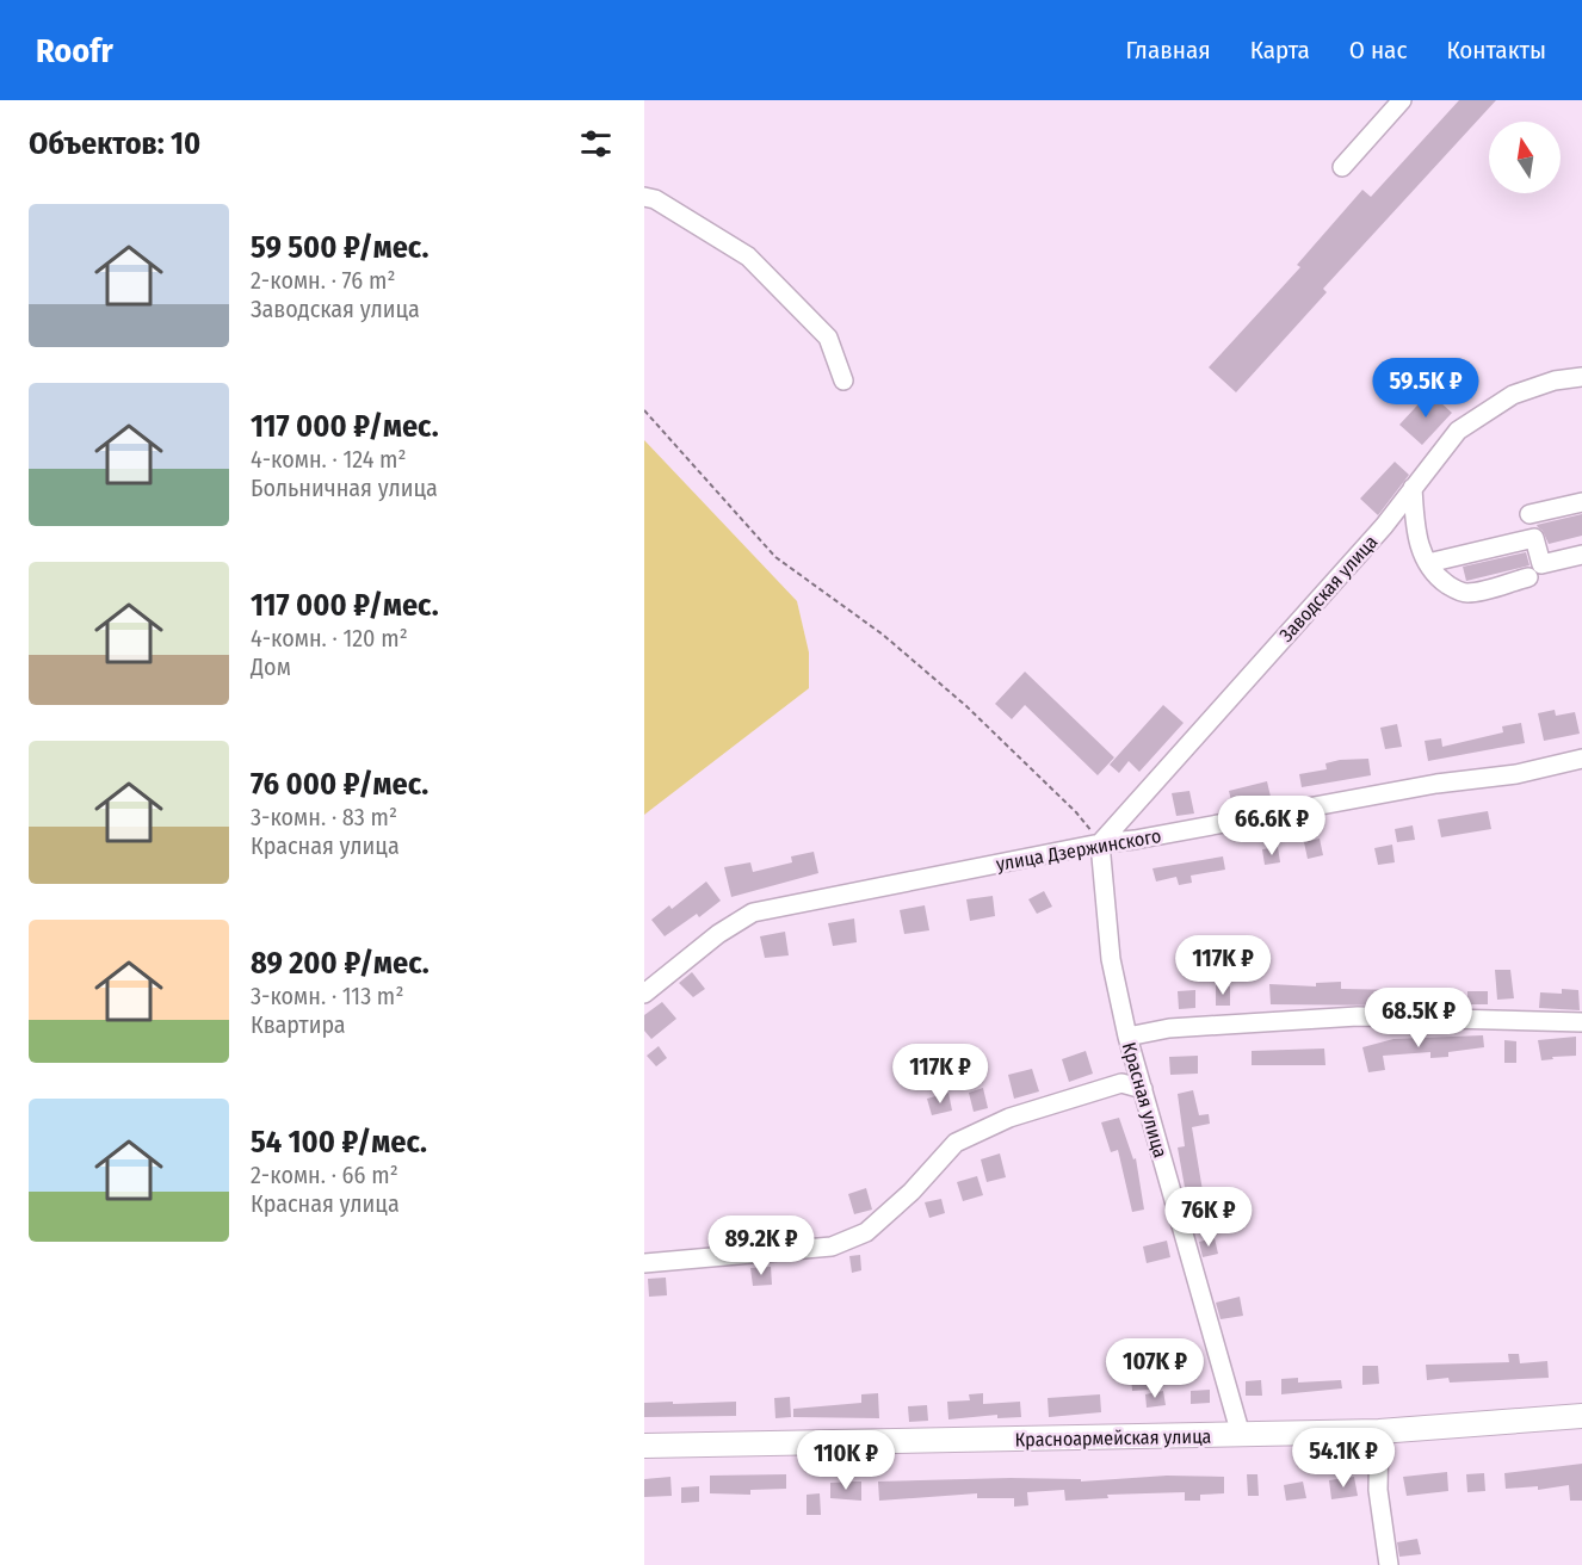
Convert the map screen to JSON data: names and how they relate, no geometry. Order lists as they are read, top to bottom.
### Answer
{
  "streets": {
    "main road": ["Красноармейская улица"],
    "street": ["Заводская улица", "улица Дзержинского", "Красная улица"]
  },
  "crossings": [
    ["Заводская улица", "улица Дзержинского"],
    ["Заводская улица", "Красная улица"],
    ["улица Дзержинского", "Красная улица"],
    ["Красная улица", "Красноармейская улица"]
  ],
  "north": "top",
  "page": {
    "header": "Roofr",
    "nav": [
      "Главная",
      "Карта",
      "О нас",
      "Контакты"
    ],
    "heading": "Объектов: 10",
    "list": [
      {
        "name": "59 500 ₽/мес.",
        "note": "2-комн. · 76 m² · Заводская улица"
      },
      {
        "name": "117 000 ₽/мес.",
        "note": "4-комн. · 124 m² · Больничная улица"
      },
      {
        "name": "117 000 ₽/мес.",
        "note": "4-комн. · 120 m² · Дом"
      },
      {
        "name": "76 000 ₽/мес.",
        "note": "3-комн. · 83 m² · Красная улица"
      },
      {
        "name": "89 200 ₽/мес.",
        "note": "3-комн. · 113 m² · Квартира"
      },
      {
        "name": "54 100 ₽/мес.",
        "note": "2-комн. · 66 m² · Красная улица"
      }
    ],
    "price": [
      "59.5K ₽",
      "66.6K ₽",
      "117K ₽",
      "68.5K ₽",
      "117K ₽",
      "76K ₽",
      "89.2K ₽",
      "107K ₽",
      "54.1K ₽",
      "110K ₽"
    ]
  }
}
